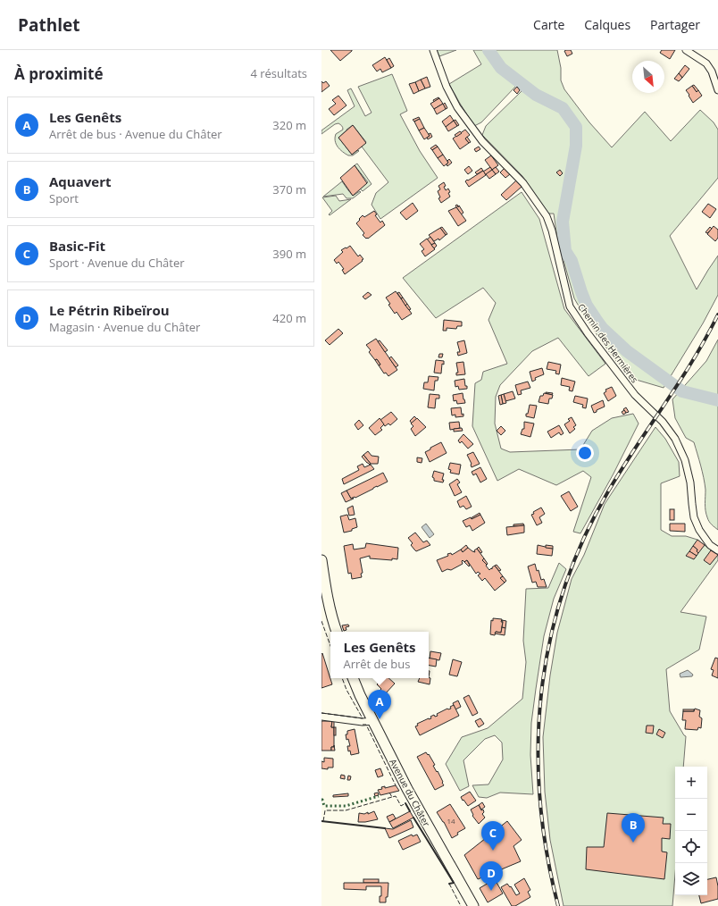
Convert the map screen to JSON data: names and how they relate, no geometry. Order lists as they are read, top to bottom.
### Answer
{
  "streets": {
    "main road": ["Avenue du Châter"],
    "street": ["Chemin des Hermières"]
  },
  "house_numbers": ["14"],
  "north": "bottom right",
  "page": {
    "header": "Pathlet",
    "nav": ["Carte", "Calques", "Partager"],
    "heading": ["À proximité", "4 résultats"],
    "list": [
      {
        "mark": "A",
        "name": "Les Genêts",
        "note": "Arrêt de bus · Avenue du Châter",
        "value": "320 m"
      },
      {
        "mark": "B",
        "name": "Aquavert",
        "note": "Sport",
        "value": "370 m"
      },
      {
        "mark": "C",
        "name": "Basic-Fit",
        "note": "Sport · Avenue du Châter",
        "value": "390 m"
      },
      {
        "mark": "D",
        "name": "Le Pétrin Ribeïrou",
        "note": "Magasin · Avenue du Châter",
        "value": "420 m"
      }
    ],
    "popup": ["Les Genêts", "Arrêt de bus"],
    "pins": [
      "A",
      "B",
      "C",
      "D"
    ],
    "map_buttons": ["+", "−"]
  }
}
